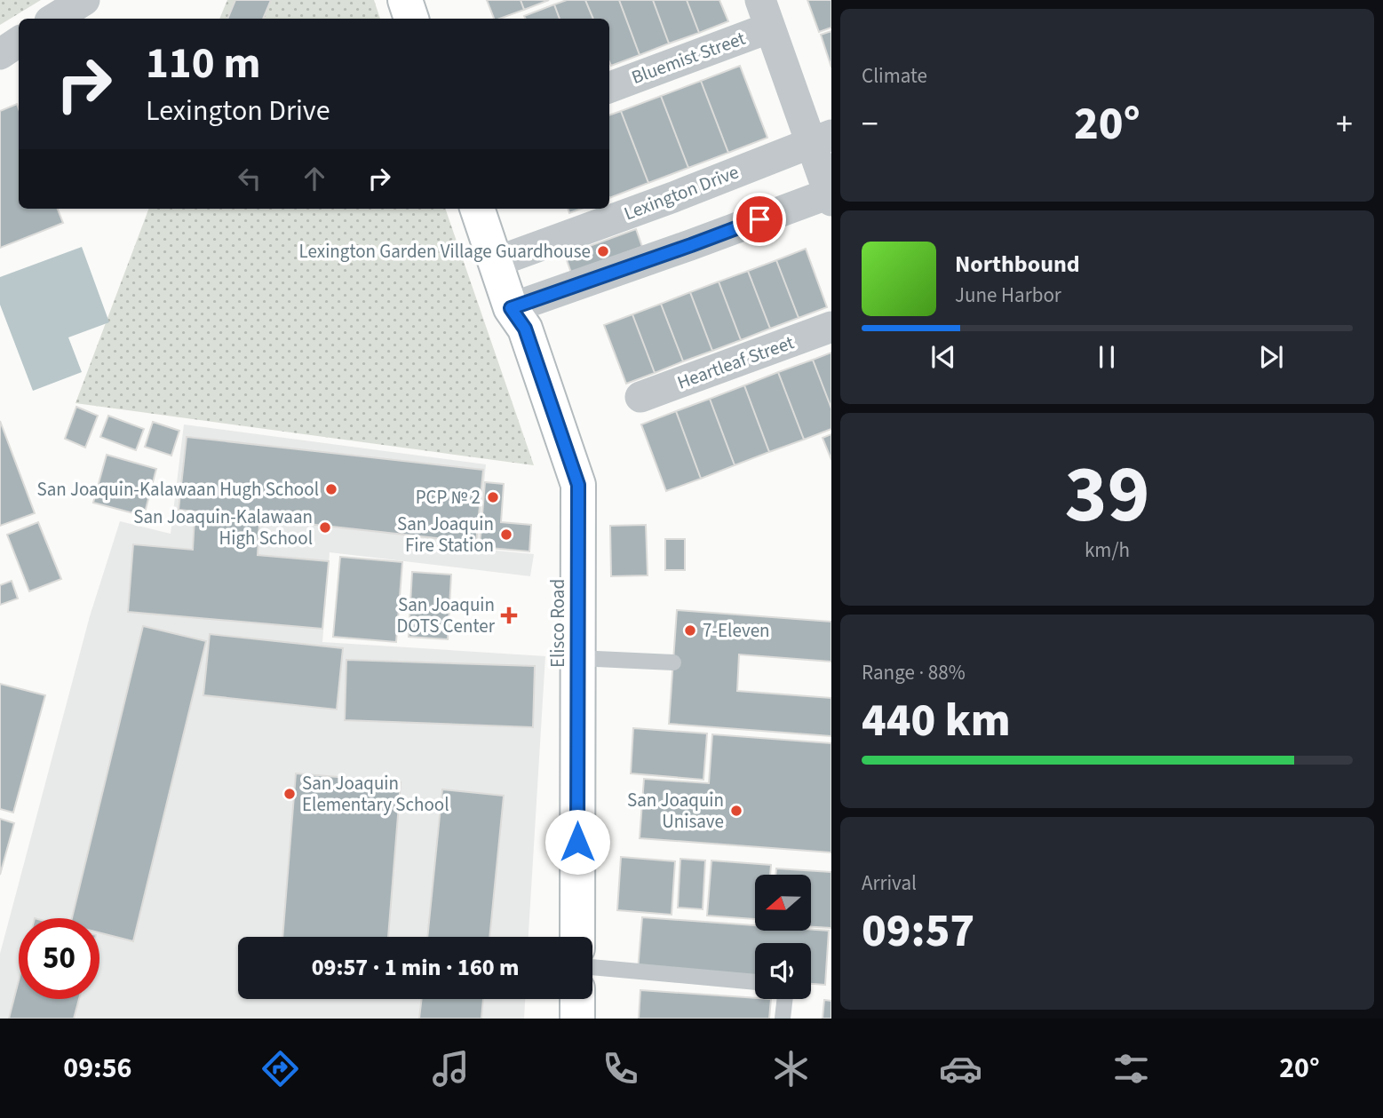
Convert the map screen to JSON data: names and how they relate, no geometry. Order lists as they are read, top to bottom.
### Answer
{
  "streets": {
    "main road": ["Elisco Road"],
    "street": ["Bluemist Street", "Lexington Drive", "Heartleaf Street"]
  },
  "crossings": [
    ["Lexington Drive", "Elisco Road"]
  ],
  "places": {
    "other": [
      "Lexington Garden Village Guardhouse",
      "San Joaquin-Kalawaan Hugh School",
      "PCP № 2",
      "San Joaquin-Kalawaan High School",
      "San Joaquin Fire Station",
      "7-Eleven",
      "San Joaquin Elementary School",
      "San Joaquin Unisave"
    ],
    "health": ["San Joaquin DOTS Center"]
  },
  "north": "left",
  "page": {
    "tile": [
      "Climate",
      ["39", "km/h"],
      ["Range · 88%", "440 km"],
      ["Arrival", "09:57"]
    ],
    "turn": ["110 m", "Lexington Drive"],
    "heat": ["−", "20°", "+"],
    "song": ["Northbound", "June Harbor"],
    "limit": "50",
    "trip": "09:57 · 1 min · 160 m",
    "tabs": ["09:56", "20°"]
  }
}
